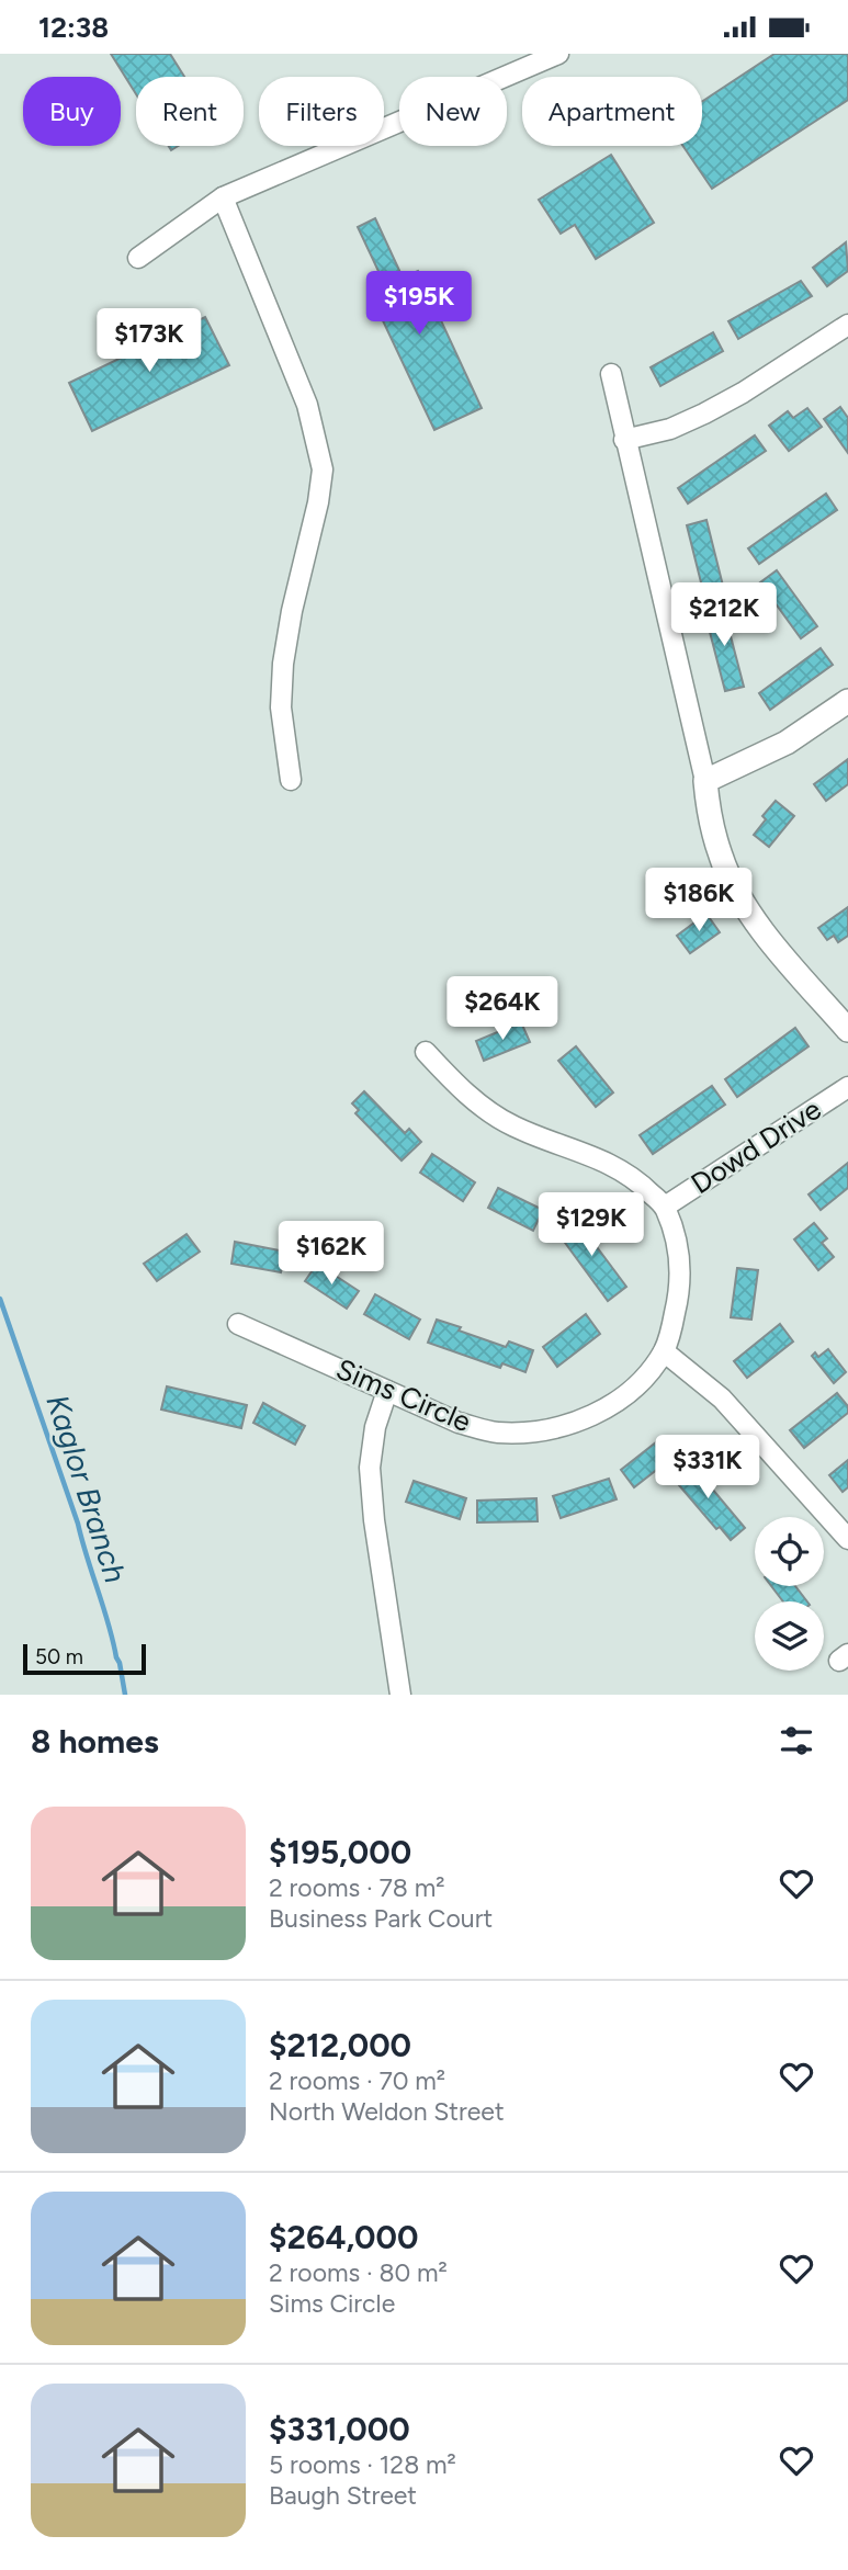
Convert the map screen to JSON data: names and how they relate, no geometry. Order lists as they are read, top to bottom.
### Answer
{
  "streets": {
    "street": ["Dowd Drive", "Sims Circle"]
  },
  "crossings": [
    ["Dowd Drive", "Sims Circle"]
  ],
  "water": ["Kaglor Branch"],
  "scale_bar": "50 m",
  "page": {
    "status": "12:38",
    "chip": [
      "Buy",
      "Rent",
      "Filters",
      "New",
      "Apartment"
    ],
    "price": [
      "$195K",
      "$173K",
      "$212K",
      "$186K",
      "$264K",
      "$129K",
      "$162K",
      "$331K"
    ],
    "scale": "50 m",
    "heading": "8 homes",
    "list": [
      {
        "name": "$195,000",
        "note": "2 rooms · 78 m² · Business Park Court"
      },
      {
        "name": "$212,000",
        "note": "2 rooms · 70 m² · North Weldon Street"
      },
      {
        "name": "$264,000",
        "note": "2 rooms · 80 m² · Sims Circle"
      },
      {
        "name": "$331,000",
        "note": "5 rooms · 128 m² · Baugh Street"
      }
    ]
  }
}
